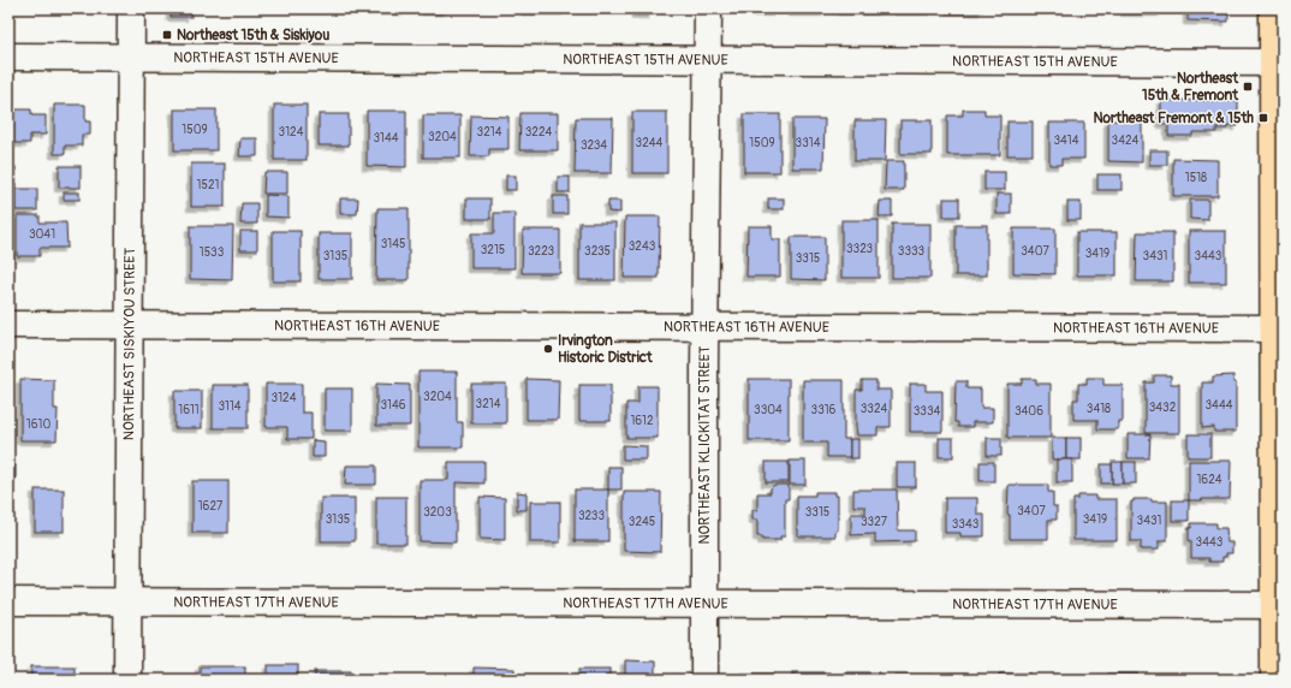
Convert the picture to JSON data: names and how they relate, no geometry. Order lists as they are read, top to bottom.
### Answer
{
  "streets": {
    "street": [
      "NORTHEAST 15TH AVENUE",
      "NORTHEAST 16TH AVENUE",
      "NORTHEAST SISKIYOU STREET",
      "NORTHEAST KLICKITAT STREET",
      "NORTHEAST 17TH AVENUE"
    ]
  },
  "crossings": [
    ["NORTHEAST 15TH AVENUE", "NORTHEAST SISKIYOU STREET"],
    ["NORTHEAST 15TH AVENUE", "NORTHEAST KLICKITAT STREET"],
    ["NORTHEAST 16TH AVENUE", "NORTHEAST SISKIYOU STREET"],
    ["NORTHEAST 16TH AVENUE", "NORTHEAST KLICKITAT STREET"],
    ["NORTHEAST SISKIYOU STREET", "NORTHEAST 17TH AVENUE"],
    ["NORTHEAST KLICKITAT STREET", "NORTHEAST 17TH AVENUE"]
  ],
  "places": {
    "transit": ["Northeast 15th & Siskiyou", "Northeast 15th & Fremont", "Northeast Fremont & 15th"],
    "other": ["Irvington Historic District"]
  },
  "house_numbers": [
    "1509",
    "3124",
    "3214",
    "3224",
    "3204",
    "3144",
    "3414",
    "3424",
    "3244",
    "1509",
    "3314",
    "3234",
    "1518",
    "1521",
    "3041",
    "3145",
    "3243",
    "3323",
    "3215",
    "3223",
    "3235",
    "3333",
    "3407",
    "1533",
    "3419",
    "3135",
    "3431",
    "3443",
    "3315",
    "3204",
    "3124",
    "3214",
    "3146",
    "3444",
    "3114",
    "3432",
    "3324",
    "3418",
    "1611",
    "3304",
    "3316",
    "3334",
    "3406",
    "1612",
    "1610",
    "1624",
    "1627",
    "3407",
    "3203",
    "3315",
    "3233",
    "3135",
    "3419",
    "3431",
    "3245",
    "3327",
    "3343",
    "3443"
  ]
}
